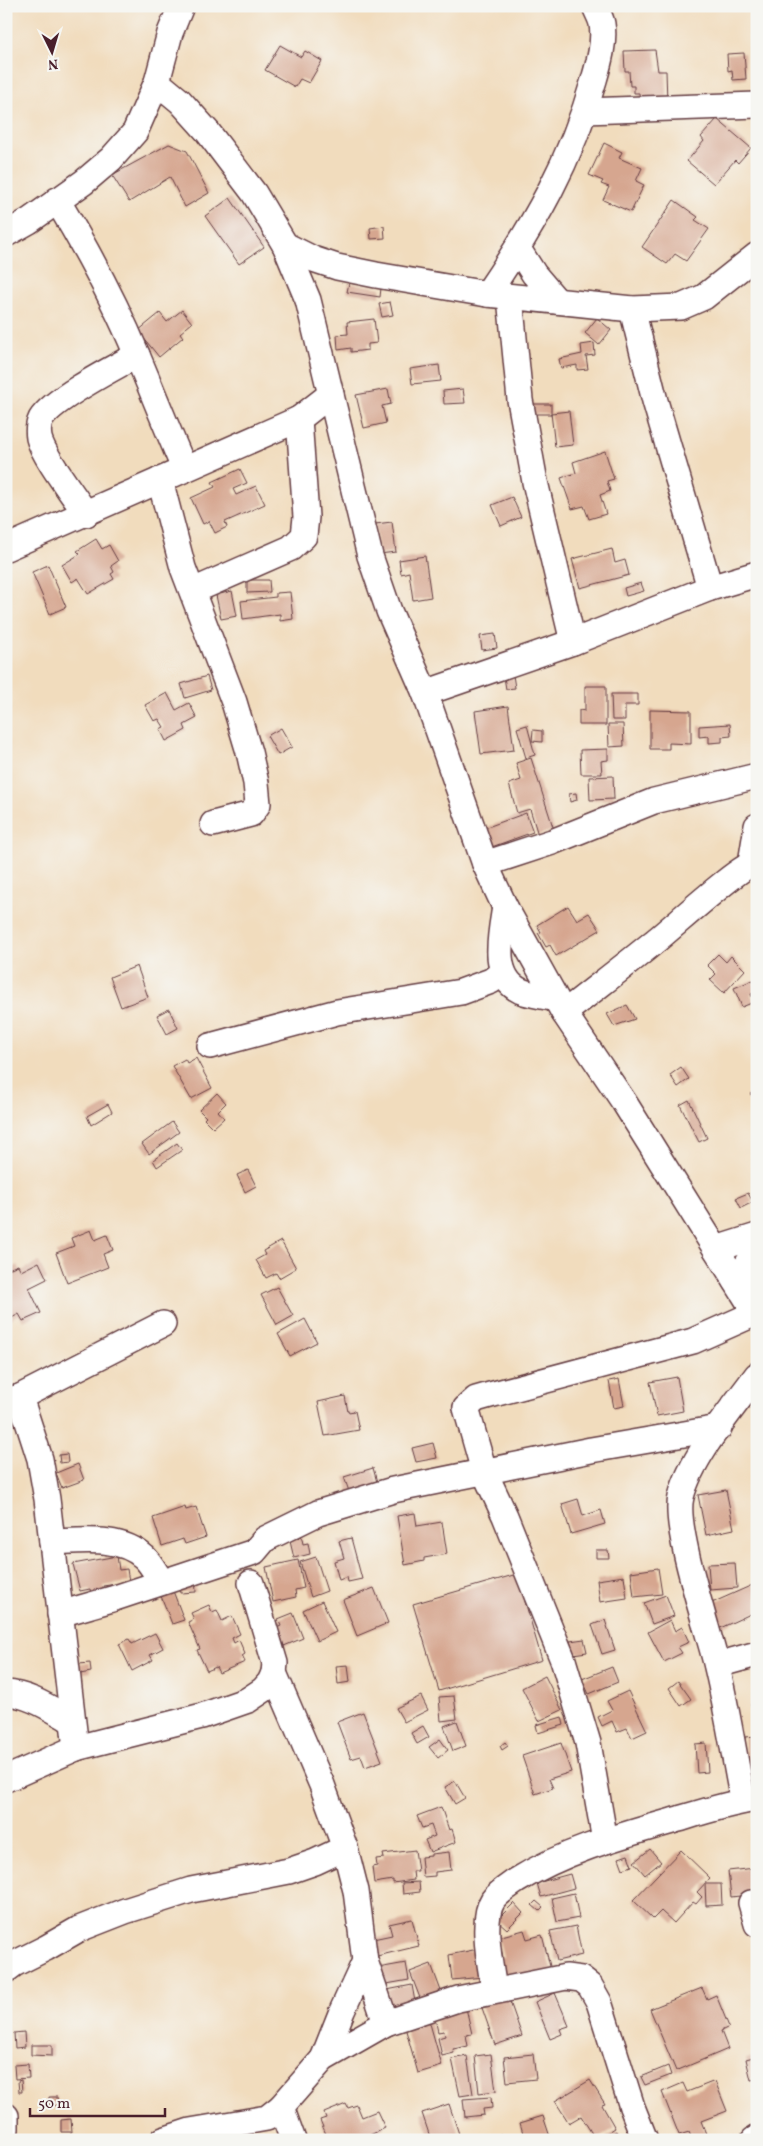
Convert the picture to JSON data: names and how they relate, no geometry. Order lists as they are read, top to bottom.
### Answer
{
  "scale_bar": "50 m",
  "north": "bottom"
}
